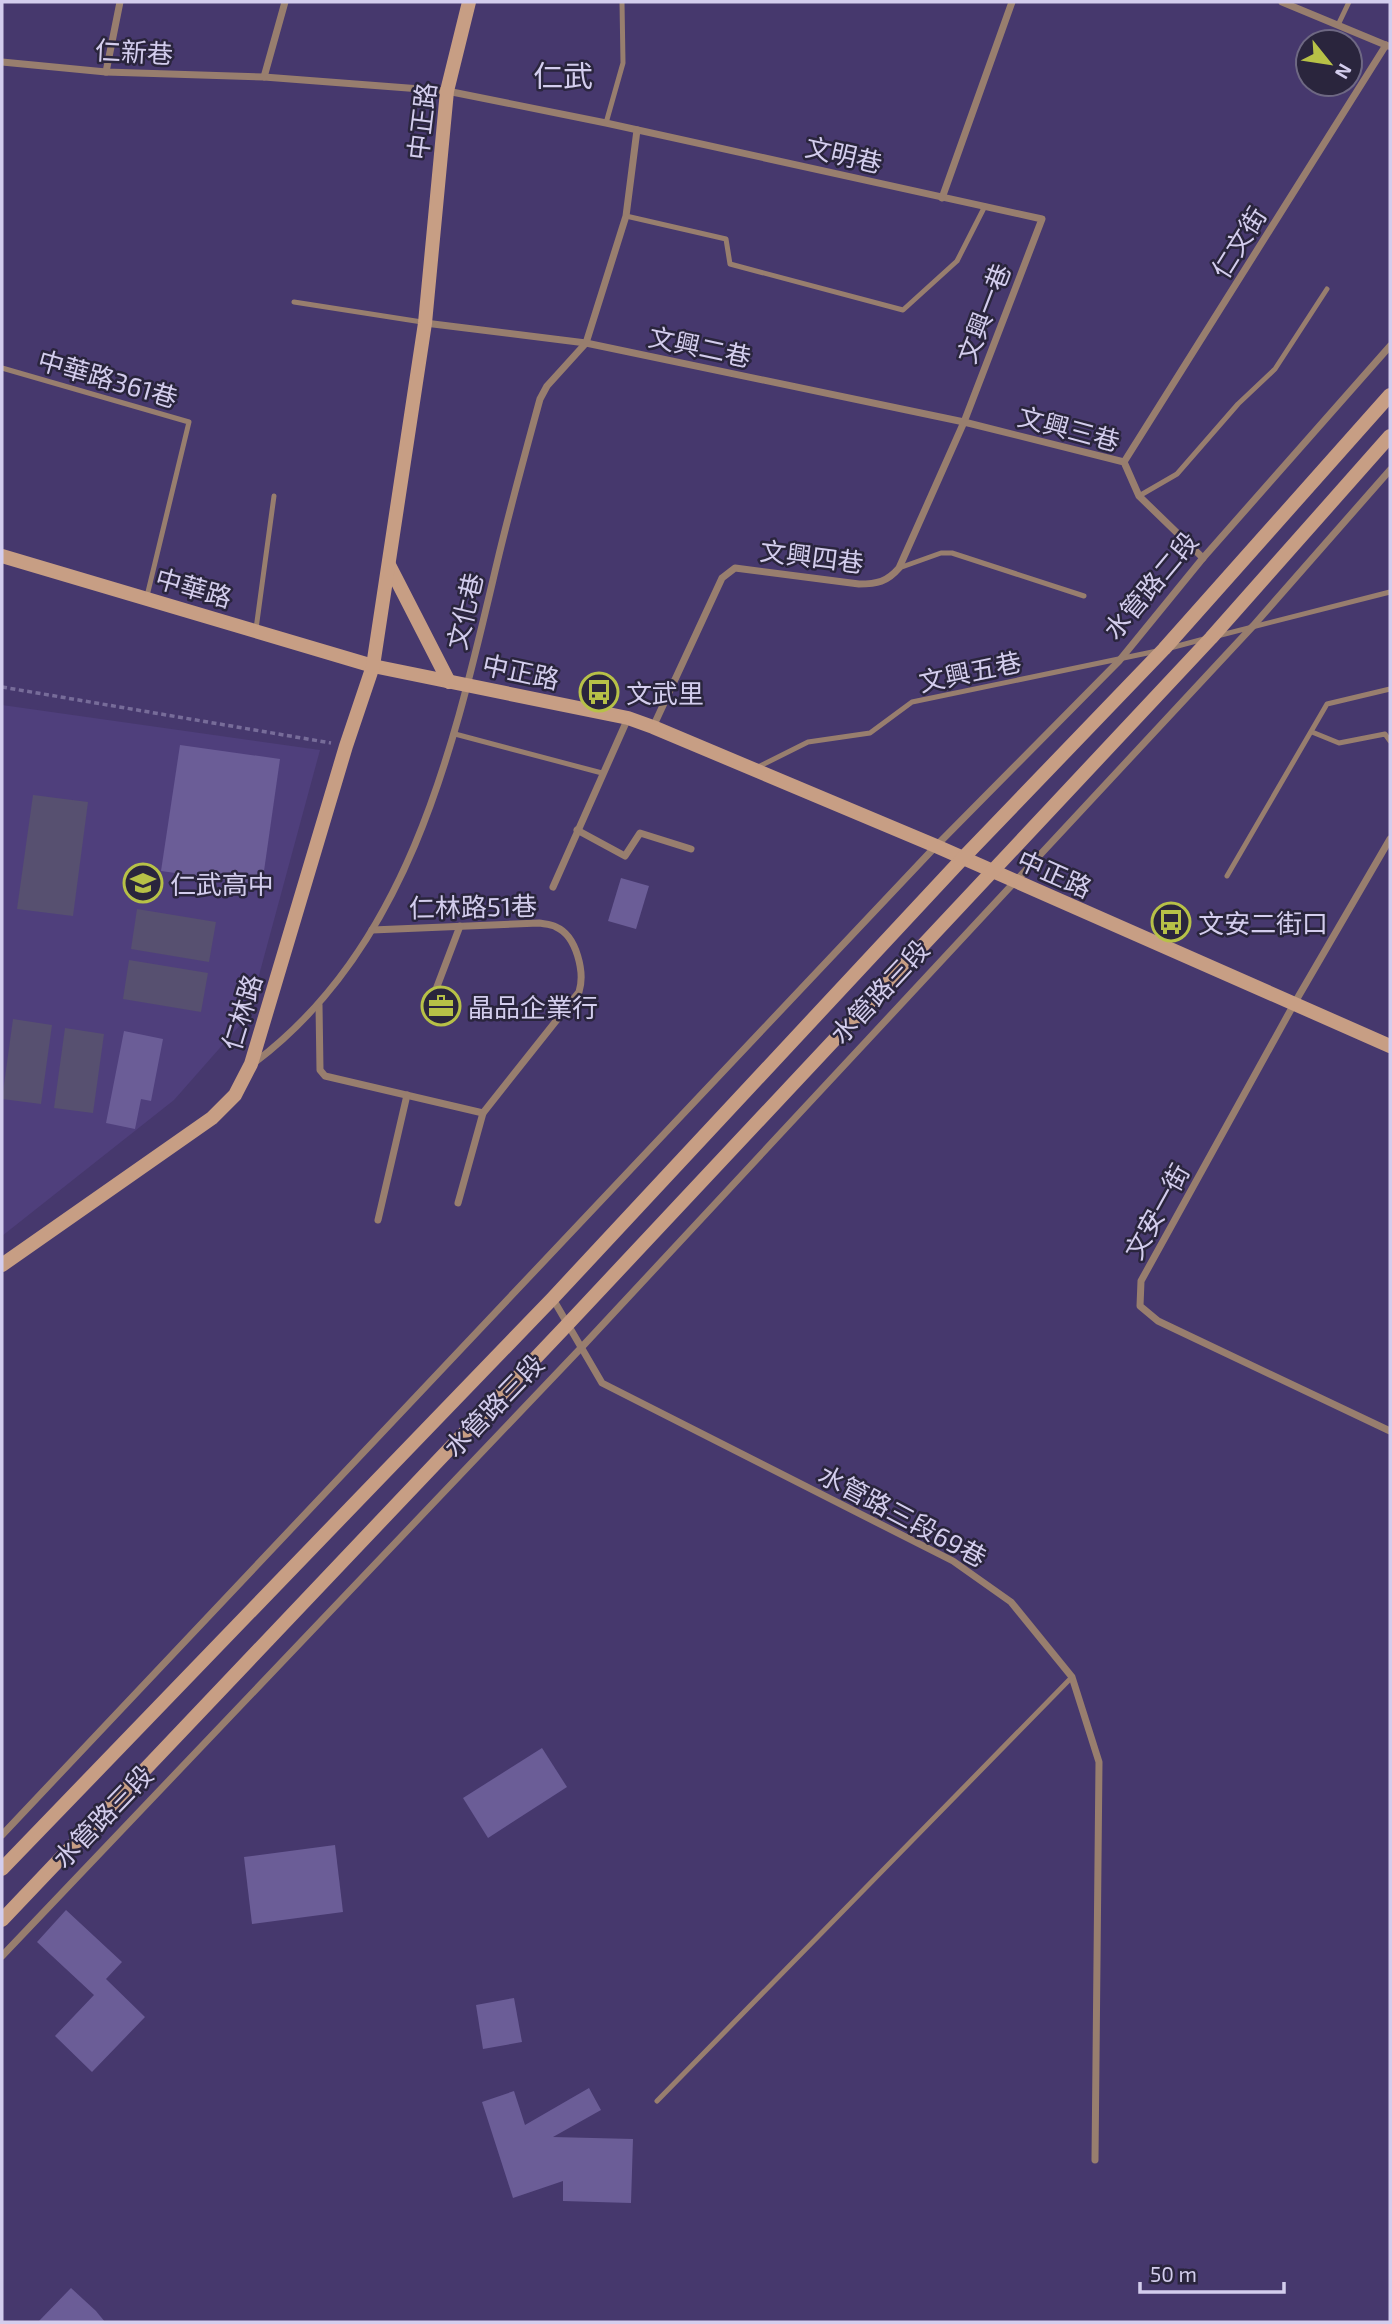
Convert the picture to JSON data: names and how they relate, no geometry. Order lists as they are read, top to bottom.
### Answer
{
  "streets": {
    "street": [
      "仁新巷",
      "中正路",
      "文明巷",
      "仁文街",
      "文興一巷",
      "文興二巷",
      "文興三巷",
      "文興四巷",
      "水管路二段",
      "中華路",
      "文化巷",
      "仁林路51巷",
      "水管路三段",
      "仁林路",
      "文安一街",
      "水管路三段69巷"
    ],
    "lane": ["中華路361巷", "文興五巷"]
  },
  "crossings": [
    ["仁新巷", "中正路"],
    ["仁新巷", "文明巷"],
    ["中正路", "文興二巷"],
    ["中正路", "文興四巷"],
    ["中正路", "水管路二段"],
    ["中正路", "中華路"],
    ["中正路", "文化巷"],
    ["中正路", "文興五巷"],
    ["中正路", "水管路三段"],
    ["中正路", "仁林路"],
    ["中正路", "文安一街"],
    ["文明巷", "文興一巷"],
    ["文明巷", "文化巷"],
    ["仁文街", "文興三巷"],
    ["文興一巷", "文興二巷"],
    ["文興一巷", "文興三巷"],
    ["文興一巷", "文興四巷"],
    ["文興二巷", "文興三巷"],
    ["文興二巷", "文興四巷"],
    ["文興二巷", "文化巷"],
    ["中華路361巷", "中華路"],
    ["文興三巷", "文興四巷"],
    ["文興三巷", "水管路二段"],
    ["水管路二段", "文興五巷"],
    ["水管路二段", "水管路三段"],
    ["中華路", "仁林路"],
    ["文化巷", "仁林路51巷"],
    ["文化巷", "仁林路"],
    ["水管路三段", "水管路三段69巷"]
  ],
  "districts": ["仁武"],
  "places": {
    "bus stop": ["文武里", "文安二街口"],
    "school or university": ["仁武高中"],
    "office": ["晶品企業行"]
  },
  "scale_bar": "50 m",
  "north": "bottom right"
}
